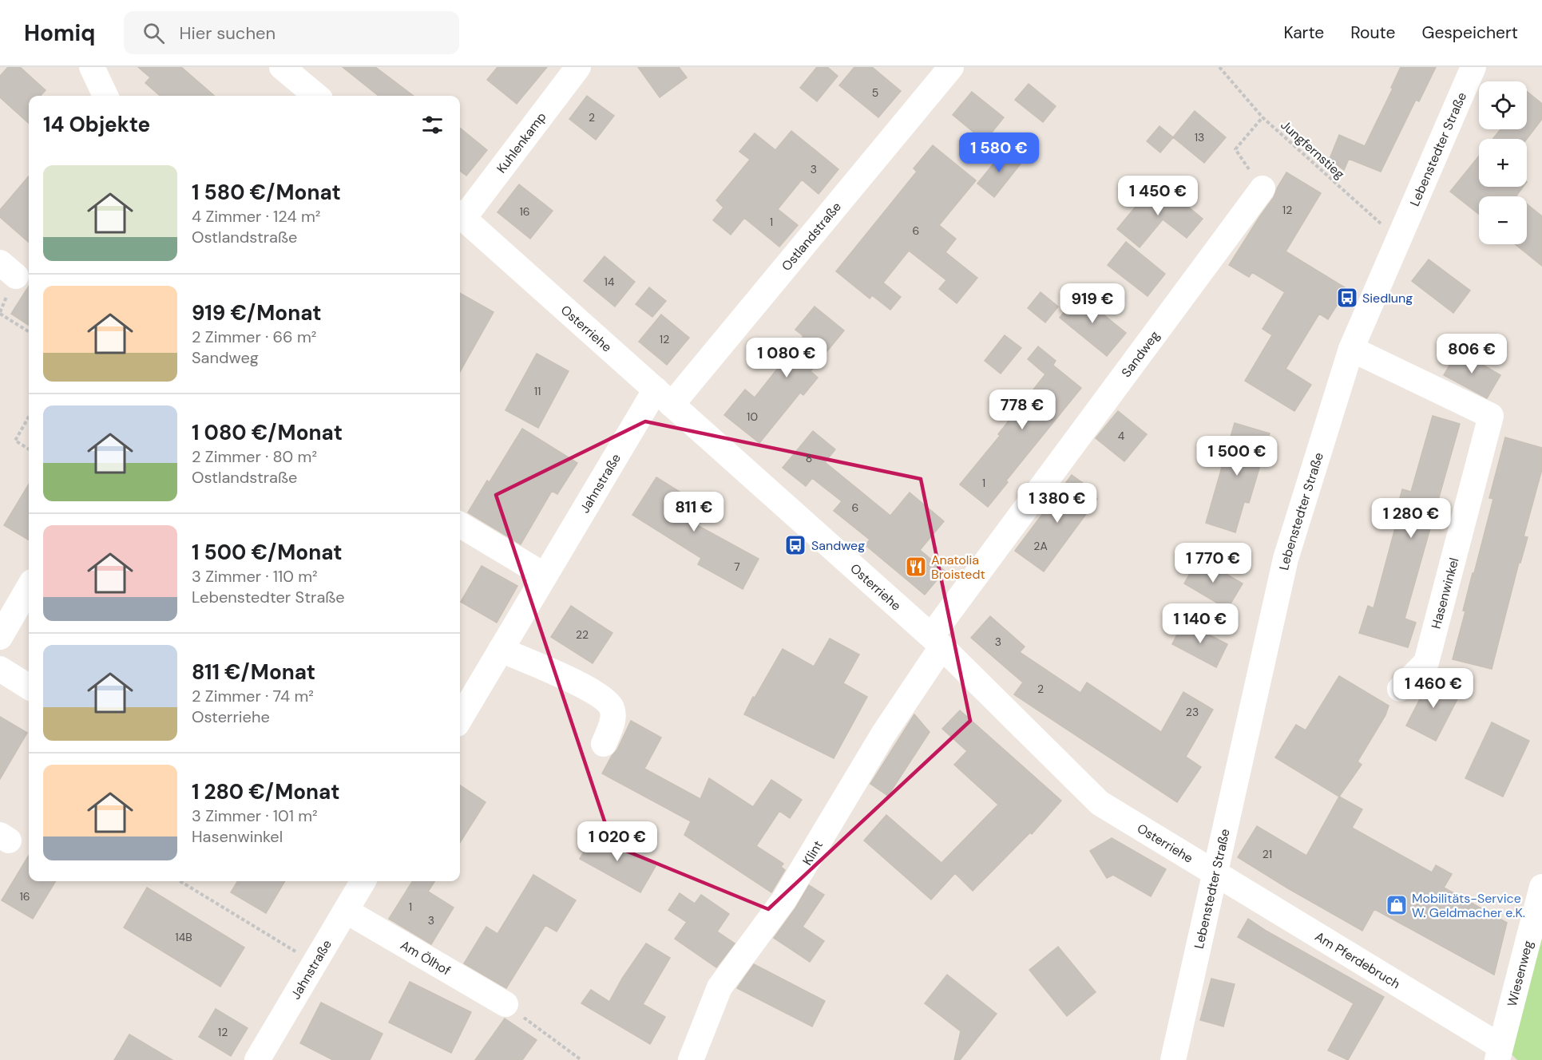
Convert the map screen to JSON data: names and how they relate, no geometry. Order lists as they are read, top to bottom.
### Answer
{
  "streets": {
    "street": [
      "Kuhlenkamp",
      "Lebenstedter Straße",
      "Ostlandstraße",
      "Osterriehe",
      "Sandweg",
      "Jahnstraße",
      "Hasenwinkel",
      "Klint",
      "Am Ölhof",
      "Am Pferdebruch",
      "Wiesenweg"
    ],
    "path": ["Jungfernstieg"]
  },
  "crossings": [
    ["Kuhlenkamp", "Osterriehe"],
    ["Jungfernstieg", "Lebenstedter Straße"],
    ["Lebenstedter Straße", "Osterriehe"],
    ["Lebenstedter Straße", "Hasenwinkel"],
    ["Lebenstedter Straße", "Am Pferdebruch"],
    ["Ostlandstraße", "Osterriehe"],
    ["Ostlandstraße", "Jahnstraße"],
    ["Osterriehe", "Sandweg"],
    ["Osterriehe", "Jahnstraße"],
    ["Osterriehe", "Klint"],
    ["Osterriehe", "Am Pferdebruch"],
    ["Sandweg", "Klint"],
    ["Jahnstraße", "Am Ölhof"],
    ["Am Pferdebruch", "Wiesenweg"]
  ],
  "places": {
    "bus stop": ["Siedlung", "Sandweg"],
    "restaurant": ["Anatolia Broistedt"],
    "shop": ["Mobilitäts-Service W. Geldmacher e.K."]
  },
  "house_numbers": [
    "5",
    "2",
    "13",
    "3",
    "12",
    "16",
    "1",
    "6",
    "14",
    "12",
    "11",
    "10",
    "4",
    "8",
    "1",
    "6",
    "2A",
    "7",
    "22",
    "3",
    "2",
    "23",
    "21",
    "16",
    "1",
    "3",
    "14B",
    "12"
  ],
  "page": {
    "header": "Homiq",
    "search": "Hier suchen",
    "nav": ["Karte", "Route", "Gespeichert"],
    "map_buttons": ["+", "−"],
    "heading": "14 Objekte",
    "price": [
      "1 580 €",
      "1 450 €",
      "919 €",
      "806 €",
      "1 080 €",
      "778 €",
      "1 500 €",
      "1 380 €",
      "811 €",
      "1 280 €",
      "1 770 €",
      "1 140 €",
      "1 460 €",
      "1 020 €"
    ],
    "list": [
      {
        "name": "1 580 €/Monat",
        "note": "4 Zimmer · 124 m² · Ostlandstraße"
      },
      {
        "name": "919 €/Monat",
        "note": "2 Zimmer · 66 m² · Sandweg"
      },
      {
        "name": "1 080 €/Monat",
        "note": "2 Zimmer · 80 m² · Ostlandstraße"
      },
      {
        "name": "1 500 €/Monat",
        "note": "3 Zimmer · 110 m² · Lebenstedter Straße"
      },
      {
        "name": "811 €/Monat",
        "note": "2 Zimmer · 74 m² · Osterriehe"
      },
      {
        "name": "1 280 €/Monat",
        "note": "3 Zimmer · 101 m² · Hasenwinkel"
      }
    ]
  }
}
